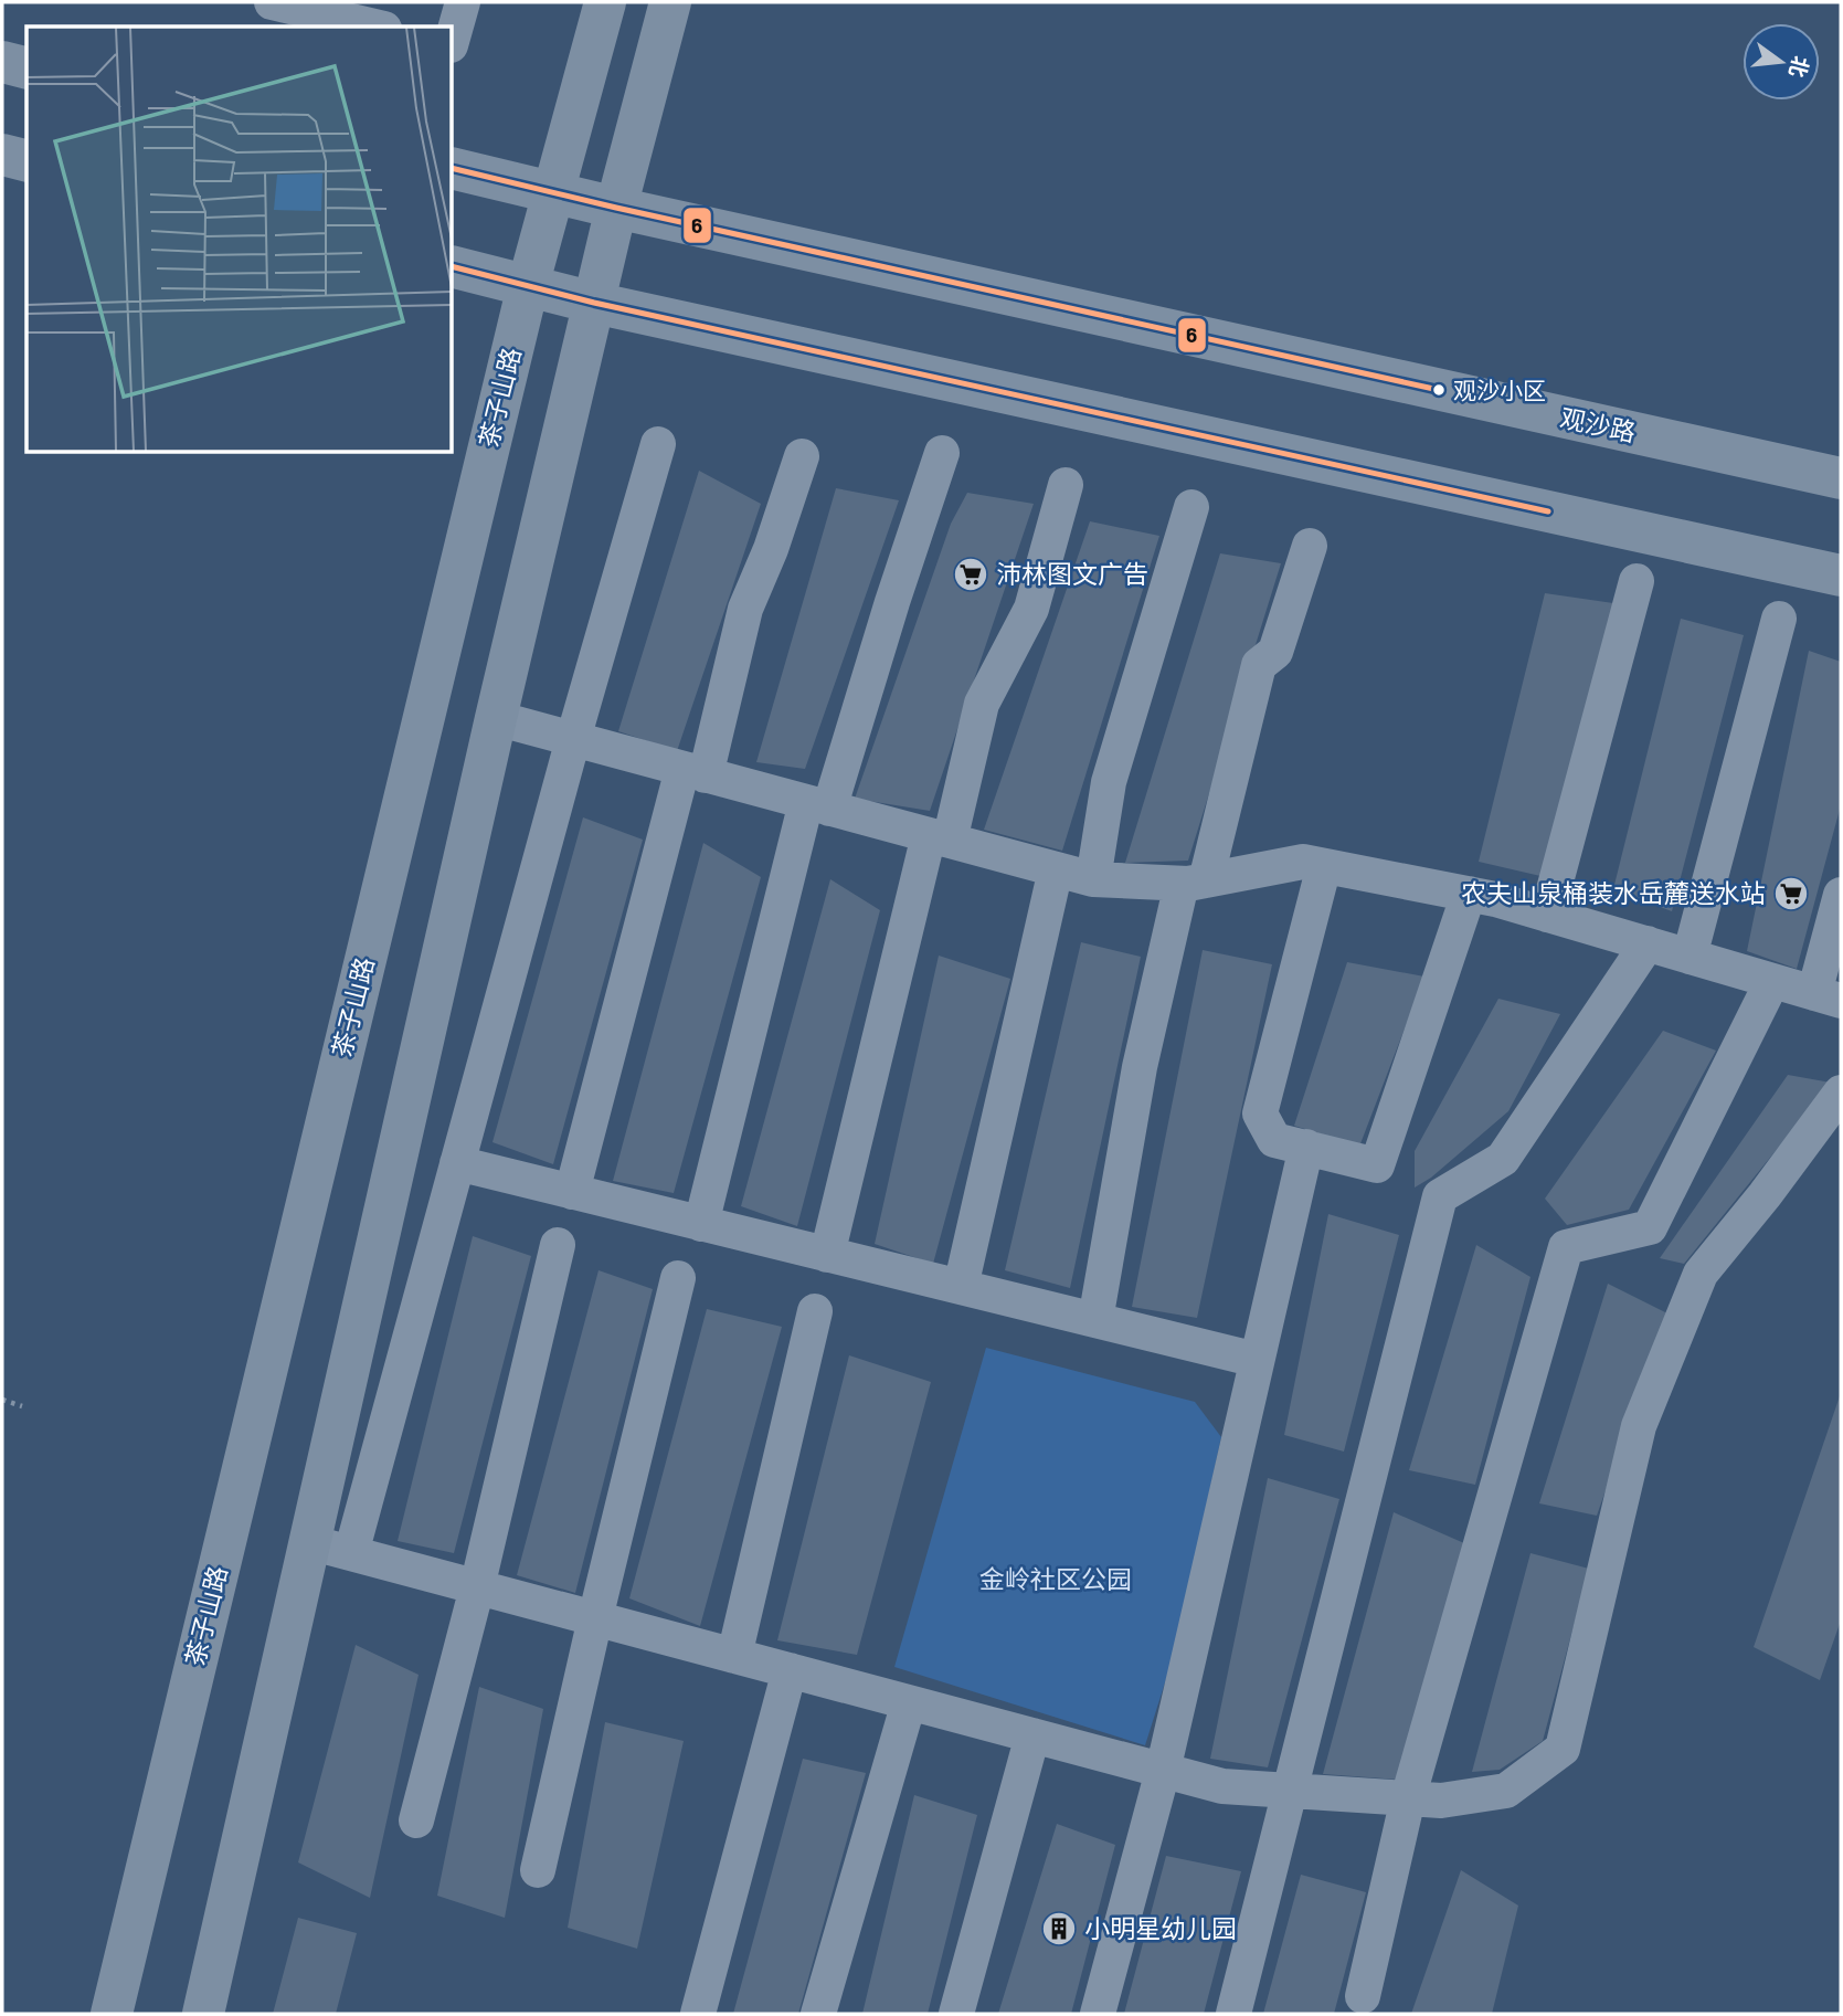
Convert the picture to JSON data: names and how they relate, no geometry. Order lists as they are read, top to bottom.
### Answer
{
  "streets": {
    "main road": ["茶子山路", "观沙路"]
  },
  "crossings": [
    ["茶子山路", "观沙路"]
  ],
  "parks": ["金岭社区公园"],
  "places": {
    "other": ["观沙小区"],
    "supermarket": ["沛林图文广告", "农夫山泉桶装水岳麓送水站"],
    "building": ["小明星幼儿园"]
  },
  "lines": ["transit line 6"],
  "north": "right"
}
